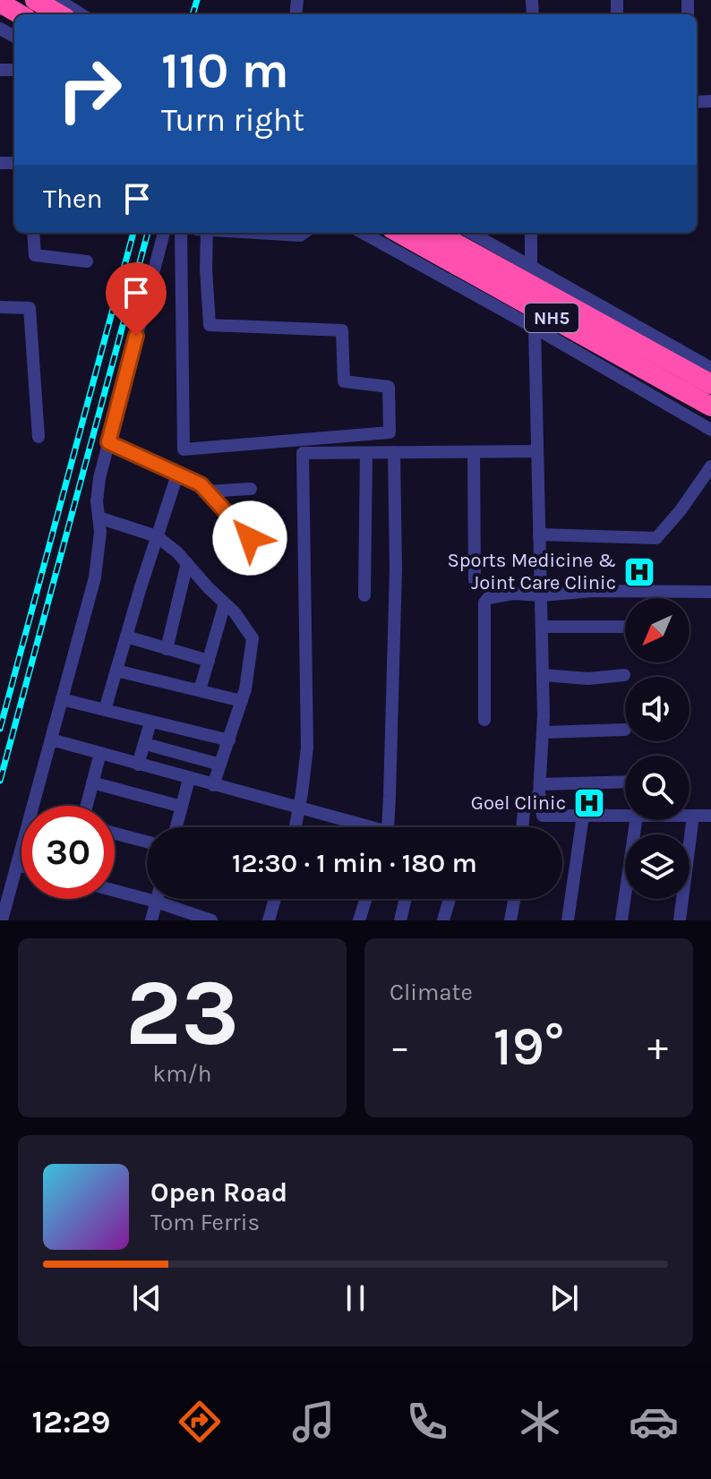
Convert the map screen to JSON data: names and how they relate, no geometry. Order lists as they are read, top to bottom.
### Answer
{
  "streets": {
    "highway": ["NH5"]
  },
  "places": {
    "hospital": ["Sports Medicine & Joint Care Clinic", "Goel Clinic"]
  },
  "north": "bottom left",
  "page": {
    "turn": ["110 m", "Turn right"],
    "then": "Then",
    "limit": "30",
    "trip": "12:30 · 1 min · 180 m",
    "tile": [
      ["23", "km/h"],
      "Climate"
    ],
    "heat": ["−", "19°", "+"],
    "song": ["Open Road", "Tom Ferris"],
    "tabs": "12:29"
  }
}
